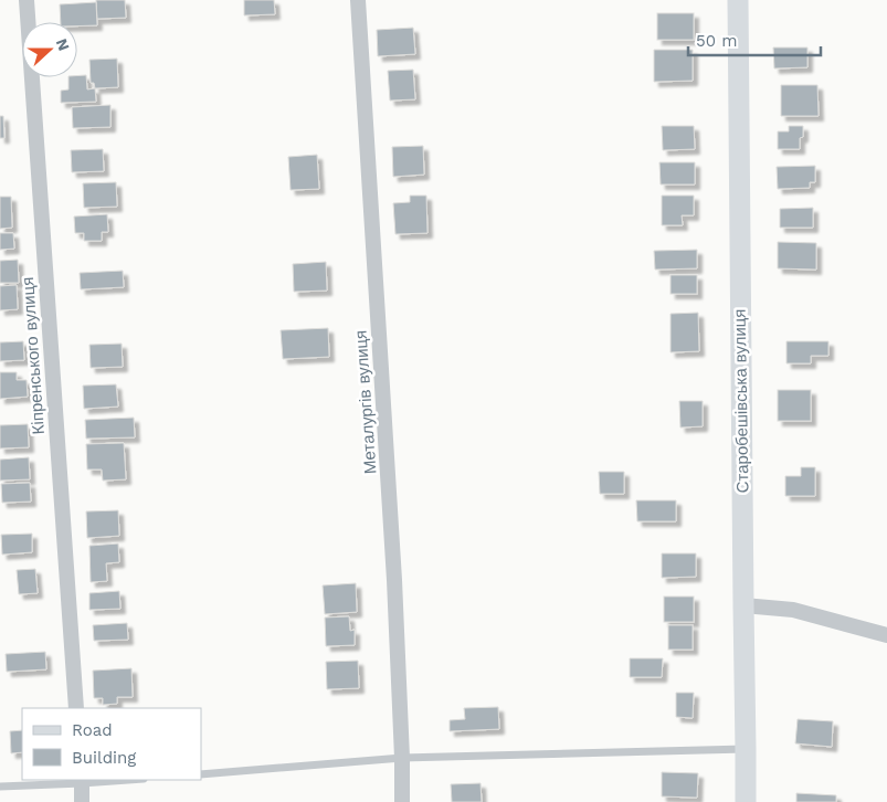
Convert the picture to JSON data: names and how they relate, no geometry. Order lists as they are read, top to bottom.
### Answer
{
  "streets": {
    "main road": ["Старобешівська вулиця"],
    "street": ["Кіпренського вулиця", "Металургів вулиця"]
  },
  "legend": ["Road", "Building"],
  "scale_bar": "50 m",
  "north": "right"
}
